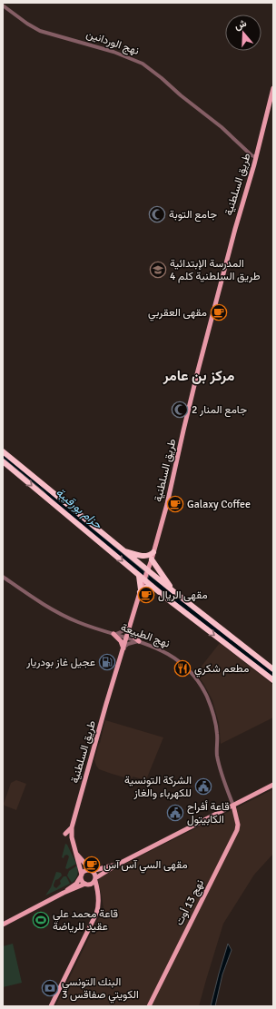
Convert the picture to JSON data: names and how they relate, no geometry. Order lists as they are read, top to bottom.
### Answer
{
  "streets": {
    "main road": ["طريق السلطنية", "نهج 13 أوت"],
    "street": ["نهج الوردانين", "نهج الطبيعة"]
  },
  "crossings": [
    ["نهج الوردانين", "طريق السلطنية"],
    ["طريق السلطنية", "نهج الطبيعة"],
    ["نهج الطبيعة", "نهج 13 أوت"]
  ],
  "districts": ["مركز بن عامر"],
  "water": ["حزام بورقيبة"],
  "places": {
    "mosque": ["جامع التوبة", "جامع المنار 2"],
    "school or university": ["المدرسة الإبتدائية طريق السلطنية كلم 4"],
    "cafe": [
      "مقهى العقربي",
      "Galaxy Coffee",
      "مقهى الريال",
      "مقهى السي آس آس"
    ],
    "fuel station": ["عجيل غاز بودريار"],
    "restaurant": ["مطعم شكري"],
    "public building": ["الشركة التونسية للكهرباء والغاز", "قاعة أفراح الكابيتول"],
    "sports": ["قاعة محمد علي عقيد للرياضة"],
    "bank": ["البنك التونسي الكويتي صفاقس 3"]
  },
  "north": "top"
}
